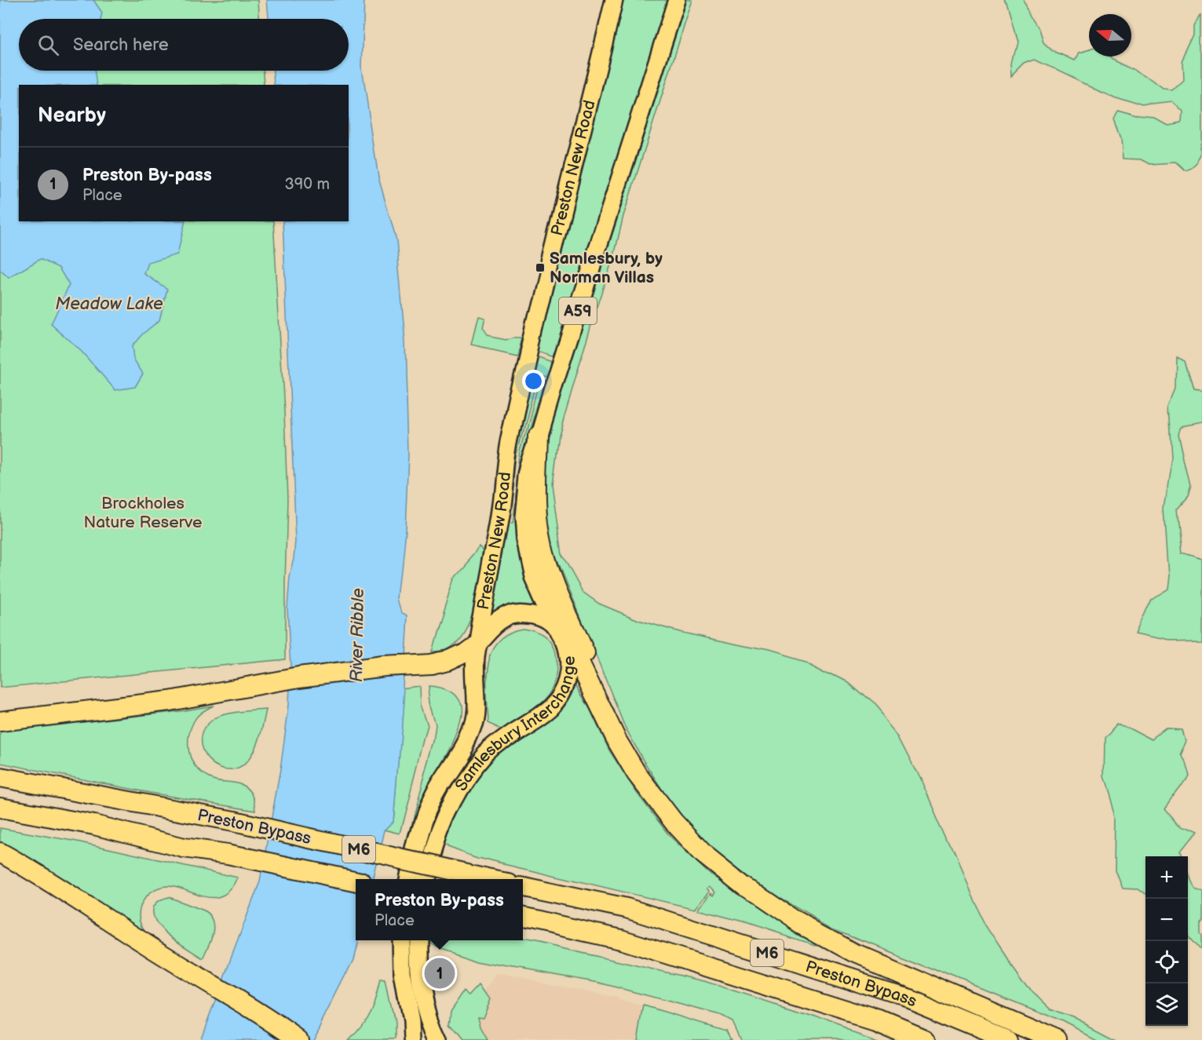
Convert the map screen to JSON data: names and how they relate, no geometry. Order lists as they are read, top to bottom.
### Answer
{
  "streets": {
    "highway": [
      "Preston New Road",
      "A59",
      "Samlesbury Interchange",
      "Preston Bypass",
      "M6"
    ]
  },
  "crossings": [
    ["Preston New Road", "Samlesbury Interchange"]
  ],
  "water": ["Meadow Lake", "River Ribble"],
  "parks": ["Brockholes Nature Reserve"],
  "places": {
    "transit": ["Samlesbury, by Norman Villas"]
  },
  "north": "left",
  "page": {
    "search": "Search here",
    "heading": "Nearby",
    "list": [
      {
        "mark": "1",
        "name": "Preston By-pass",
        "note": "Place",
        "value": "390 m"
      }
    ],
    "map_buttons": ["+", "−"],
    "popup": ["Preston By-pass", "Place"],
    "pins": "1"
  }
}
